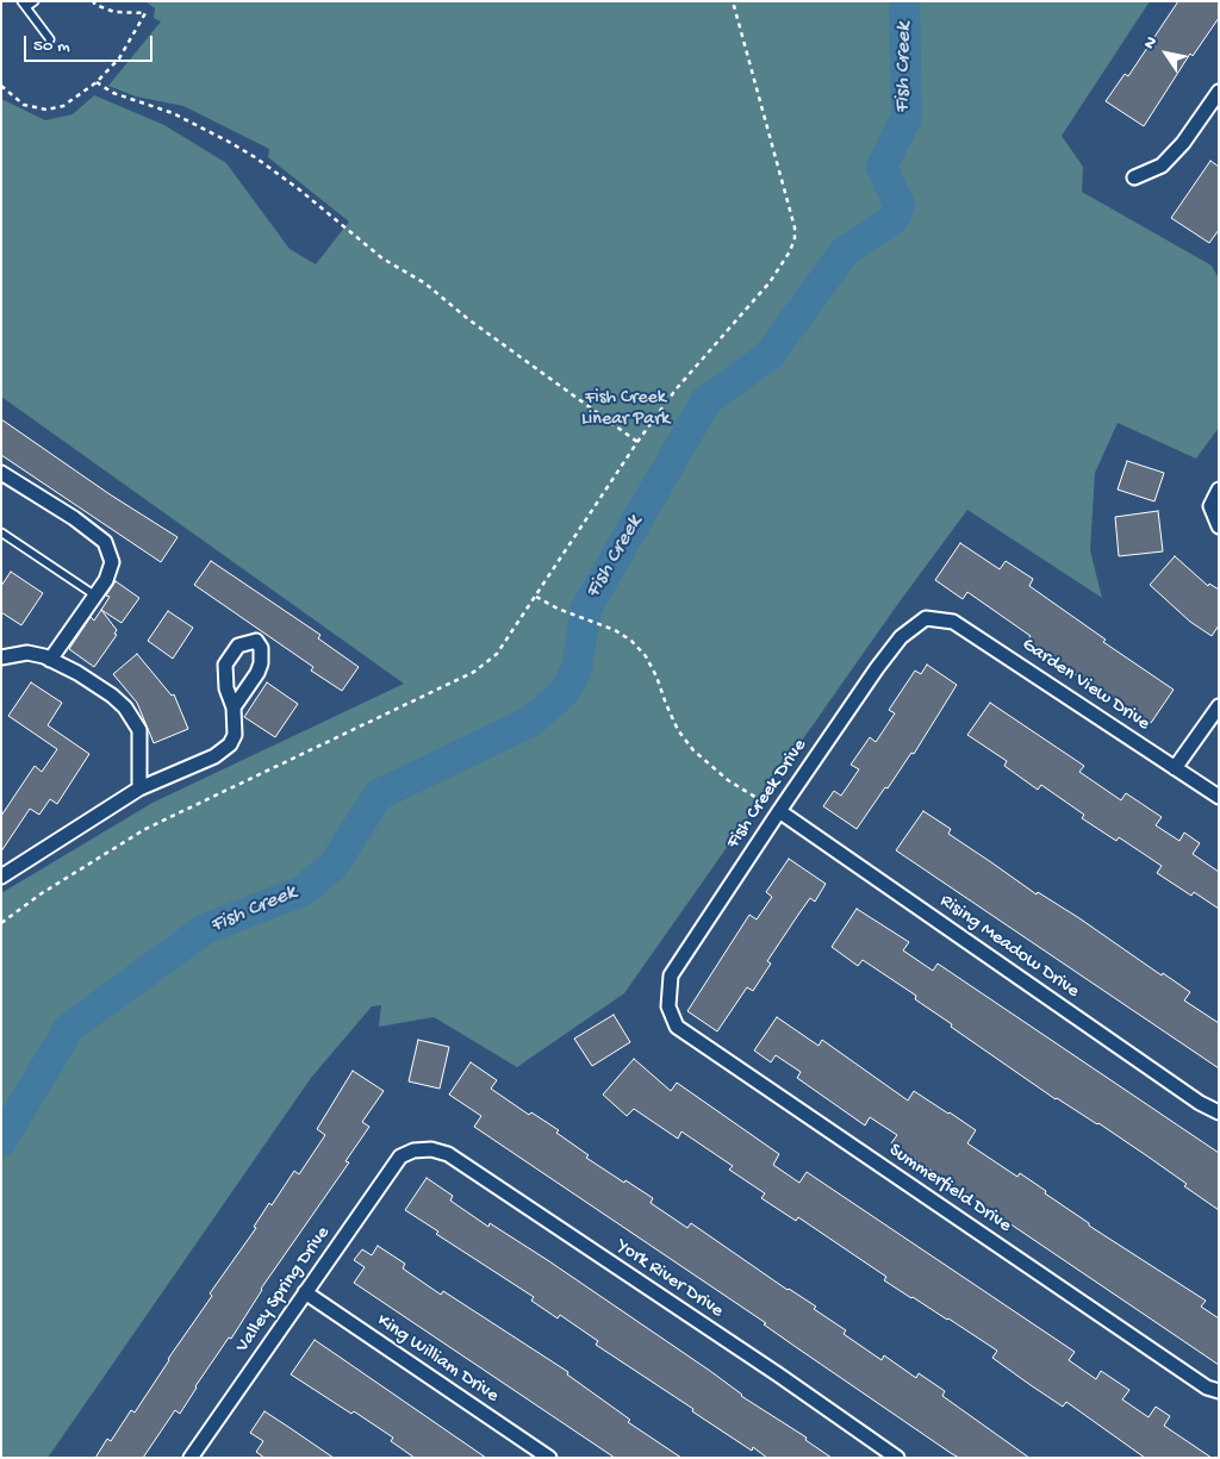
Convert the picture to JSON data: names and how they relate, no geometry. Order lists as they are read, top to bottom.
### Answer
{
  "streets": {
    "street": [
      "Garden View Drive",
      "Fish Creek Drive",
      "Rising Meadow Drive",
      "Summerfield Drive",
      "York River Drive",
      "Valley Spring Drive",
      "King William Drive"
    ]
  },
  "crossings": [
    ["Garden View Drive", "Fish Creek Drive"],
    ["Fish Creek Drive", "Rising Meadow Drive"],
    ["Fish Creek Drive", "Summerfield Drive"],
    ["York River Drive", "Valley Spring Drive"],
    ["Valley Spring Drive", "King William Drive"]
  ],
  "water": ["Fish Creek"],
  "parks": ["Fish Creek Linear Park"],
  "scale_bar": "50 m",
  "north": "top left"
}
